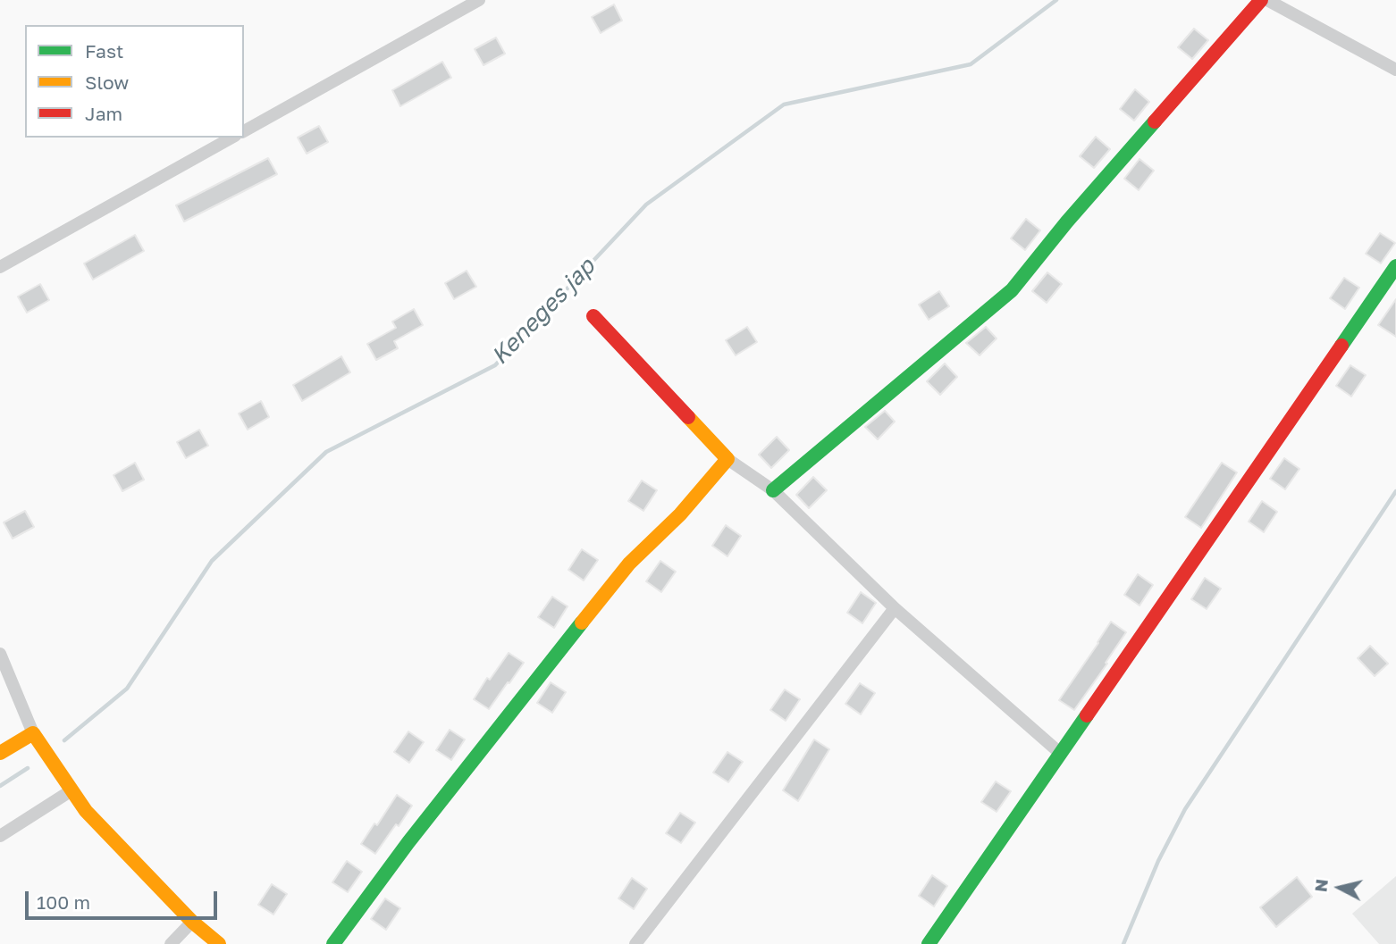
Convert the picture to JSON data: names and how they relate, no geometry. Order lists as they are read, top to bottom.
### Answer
{
  "water": ["Keneges jap"],
  "legend": ["Fast", "Slow", "Jam"],
  "scale_bar": "100 m",
  "north": "left"
}
